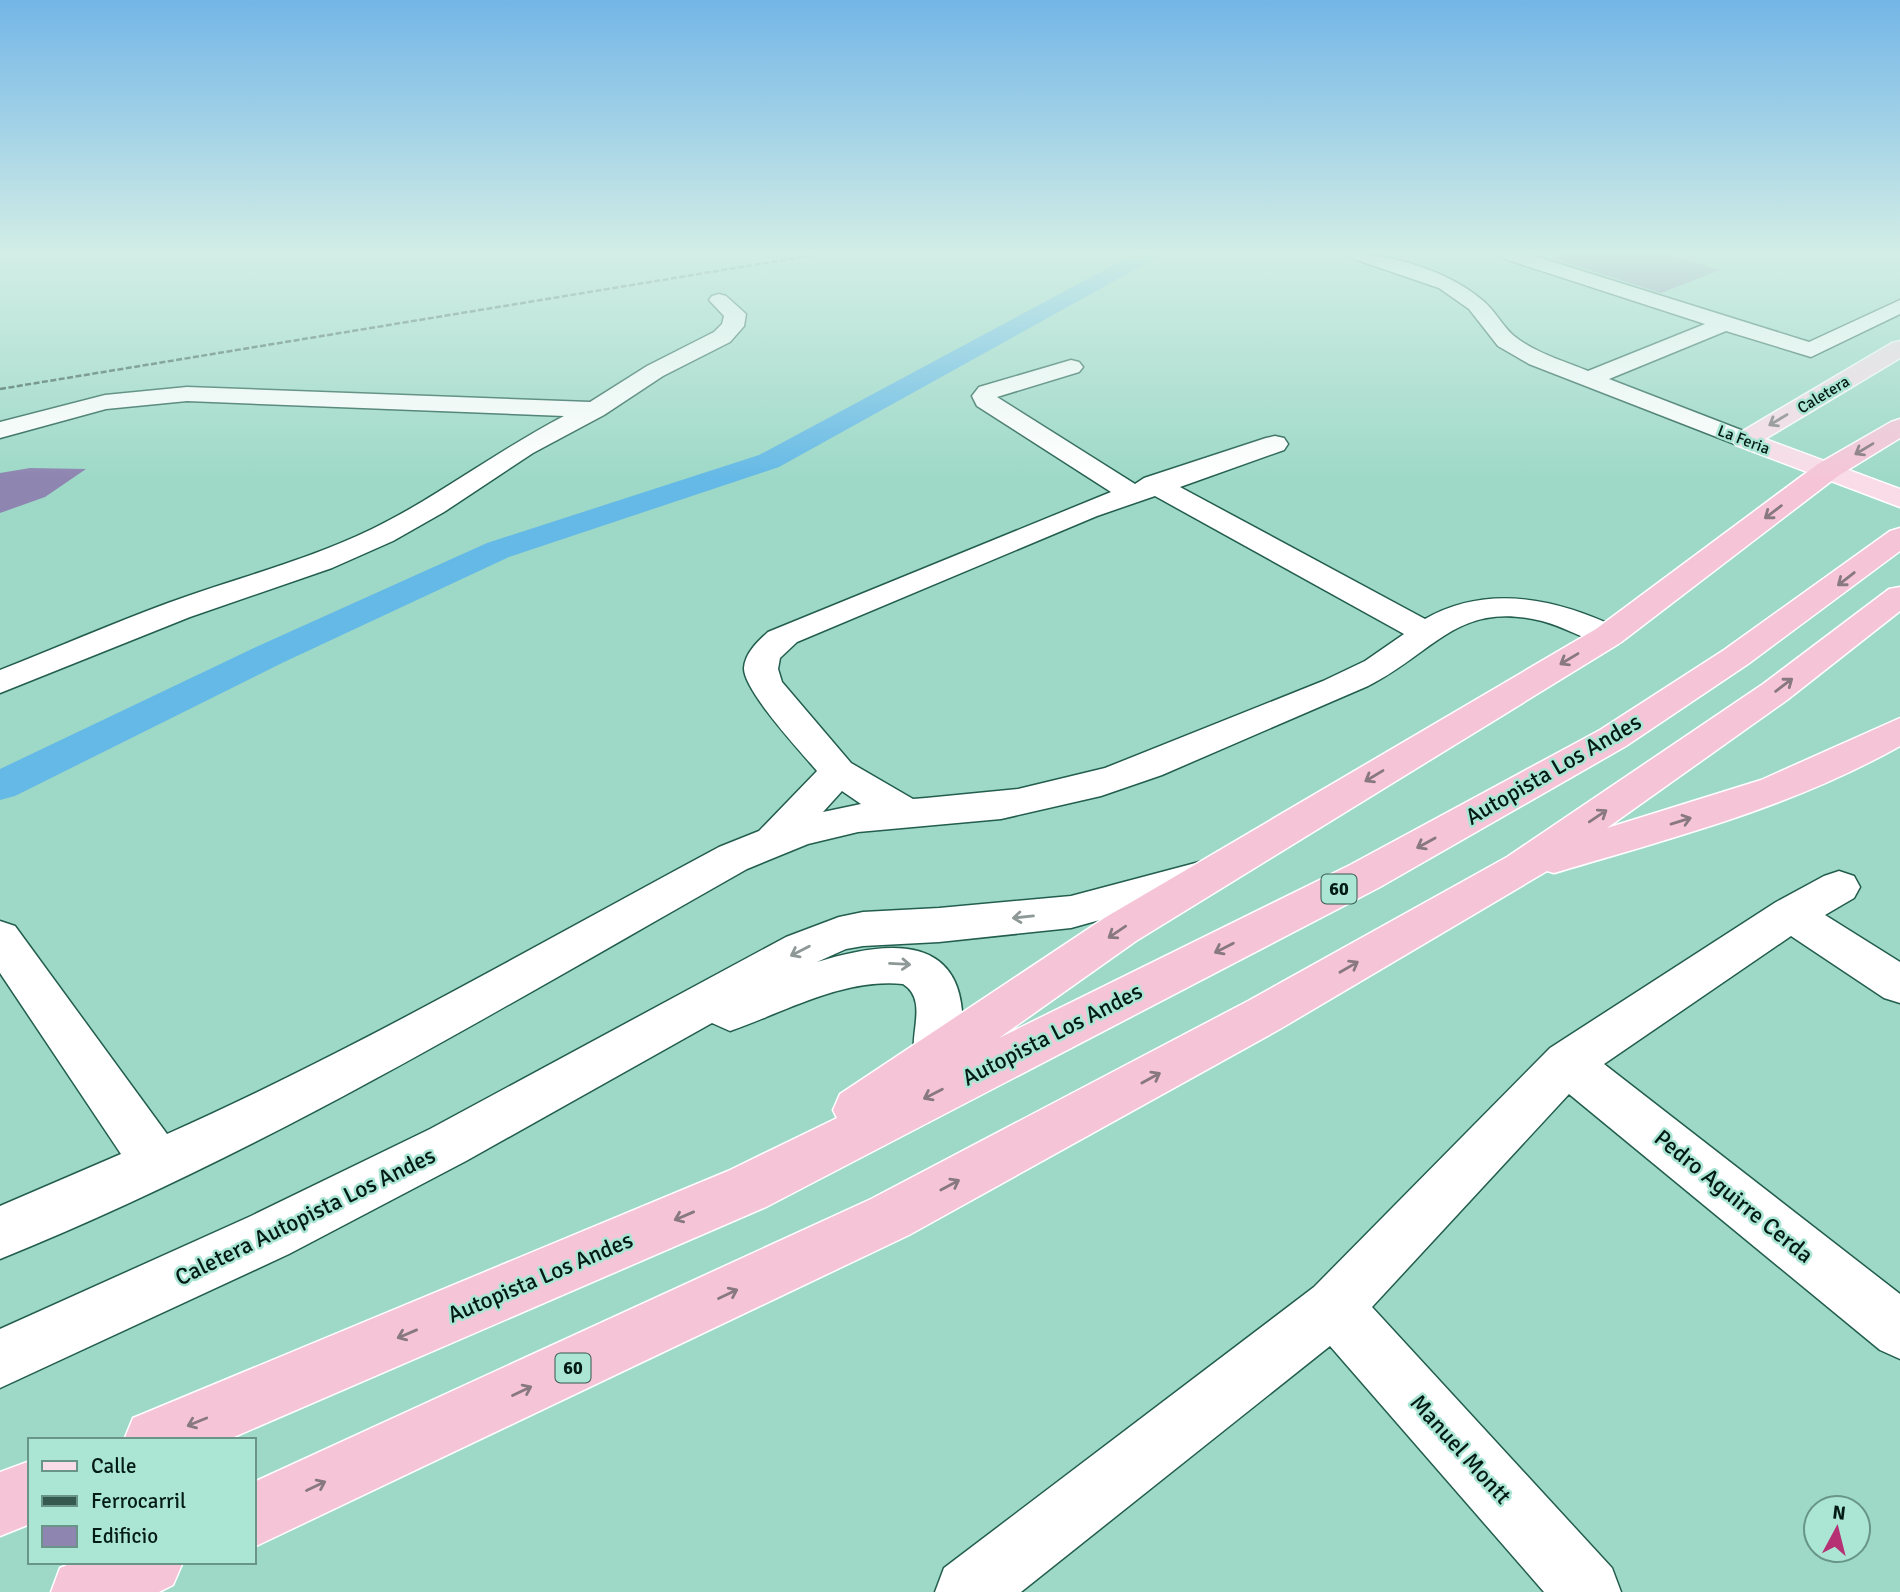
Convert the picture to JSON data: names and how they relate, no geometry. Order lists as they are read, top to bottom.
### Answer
{
  "streets": {
    "highway": ["Autopista Los Andes", "60"],
    "main road": ["Caletera", "La Feria"],
    "street": ["Pedro Aguirre Cerda", "Caletera Autopista Los Andes", "Manuel Montt"]
  },
  "crossings": [
    ["Caletera", "La Feria"]
  ],
  "one_way": ["Caletera"],
  "legend": ["Calle", "Ferrocarril", "Edificio"],
  "north": "top"
}
